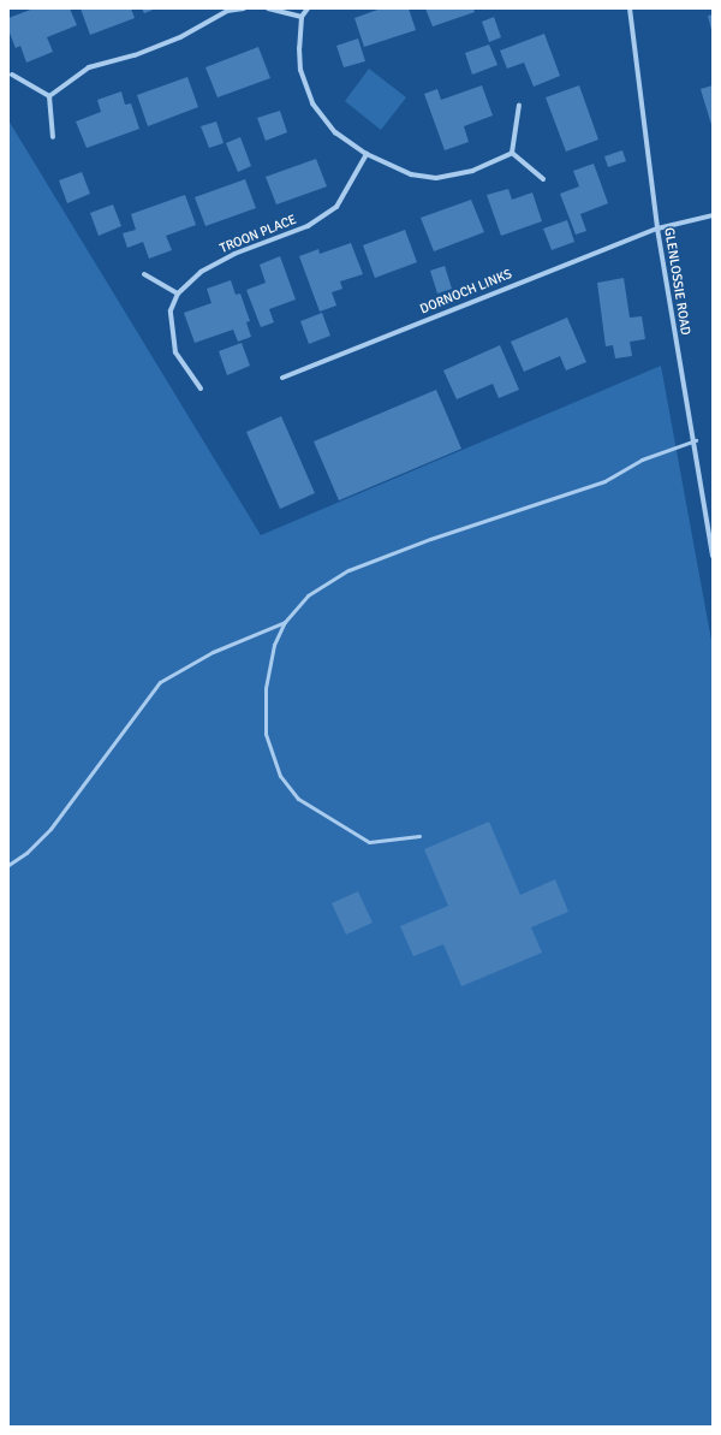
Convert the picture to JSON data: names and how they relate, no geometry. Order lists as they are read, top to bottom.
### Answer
{
  "streets": {
    "street": ["TROON PLACE", "GLENLOSSIE ROAD", "DORNOCH LINKS"]
  },
  "crossings": [
    ["GLENLOSSIE ROAD", "DORNOCH LINKS"]
  ]
}
